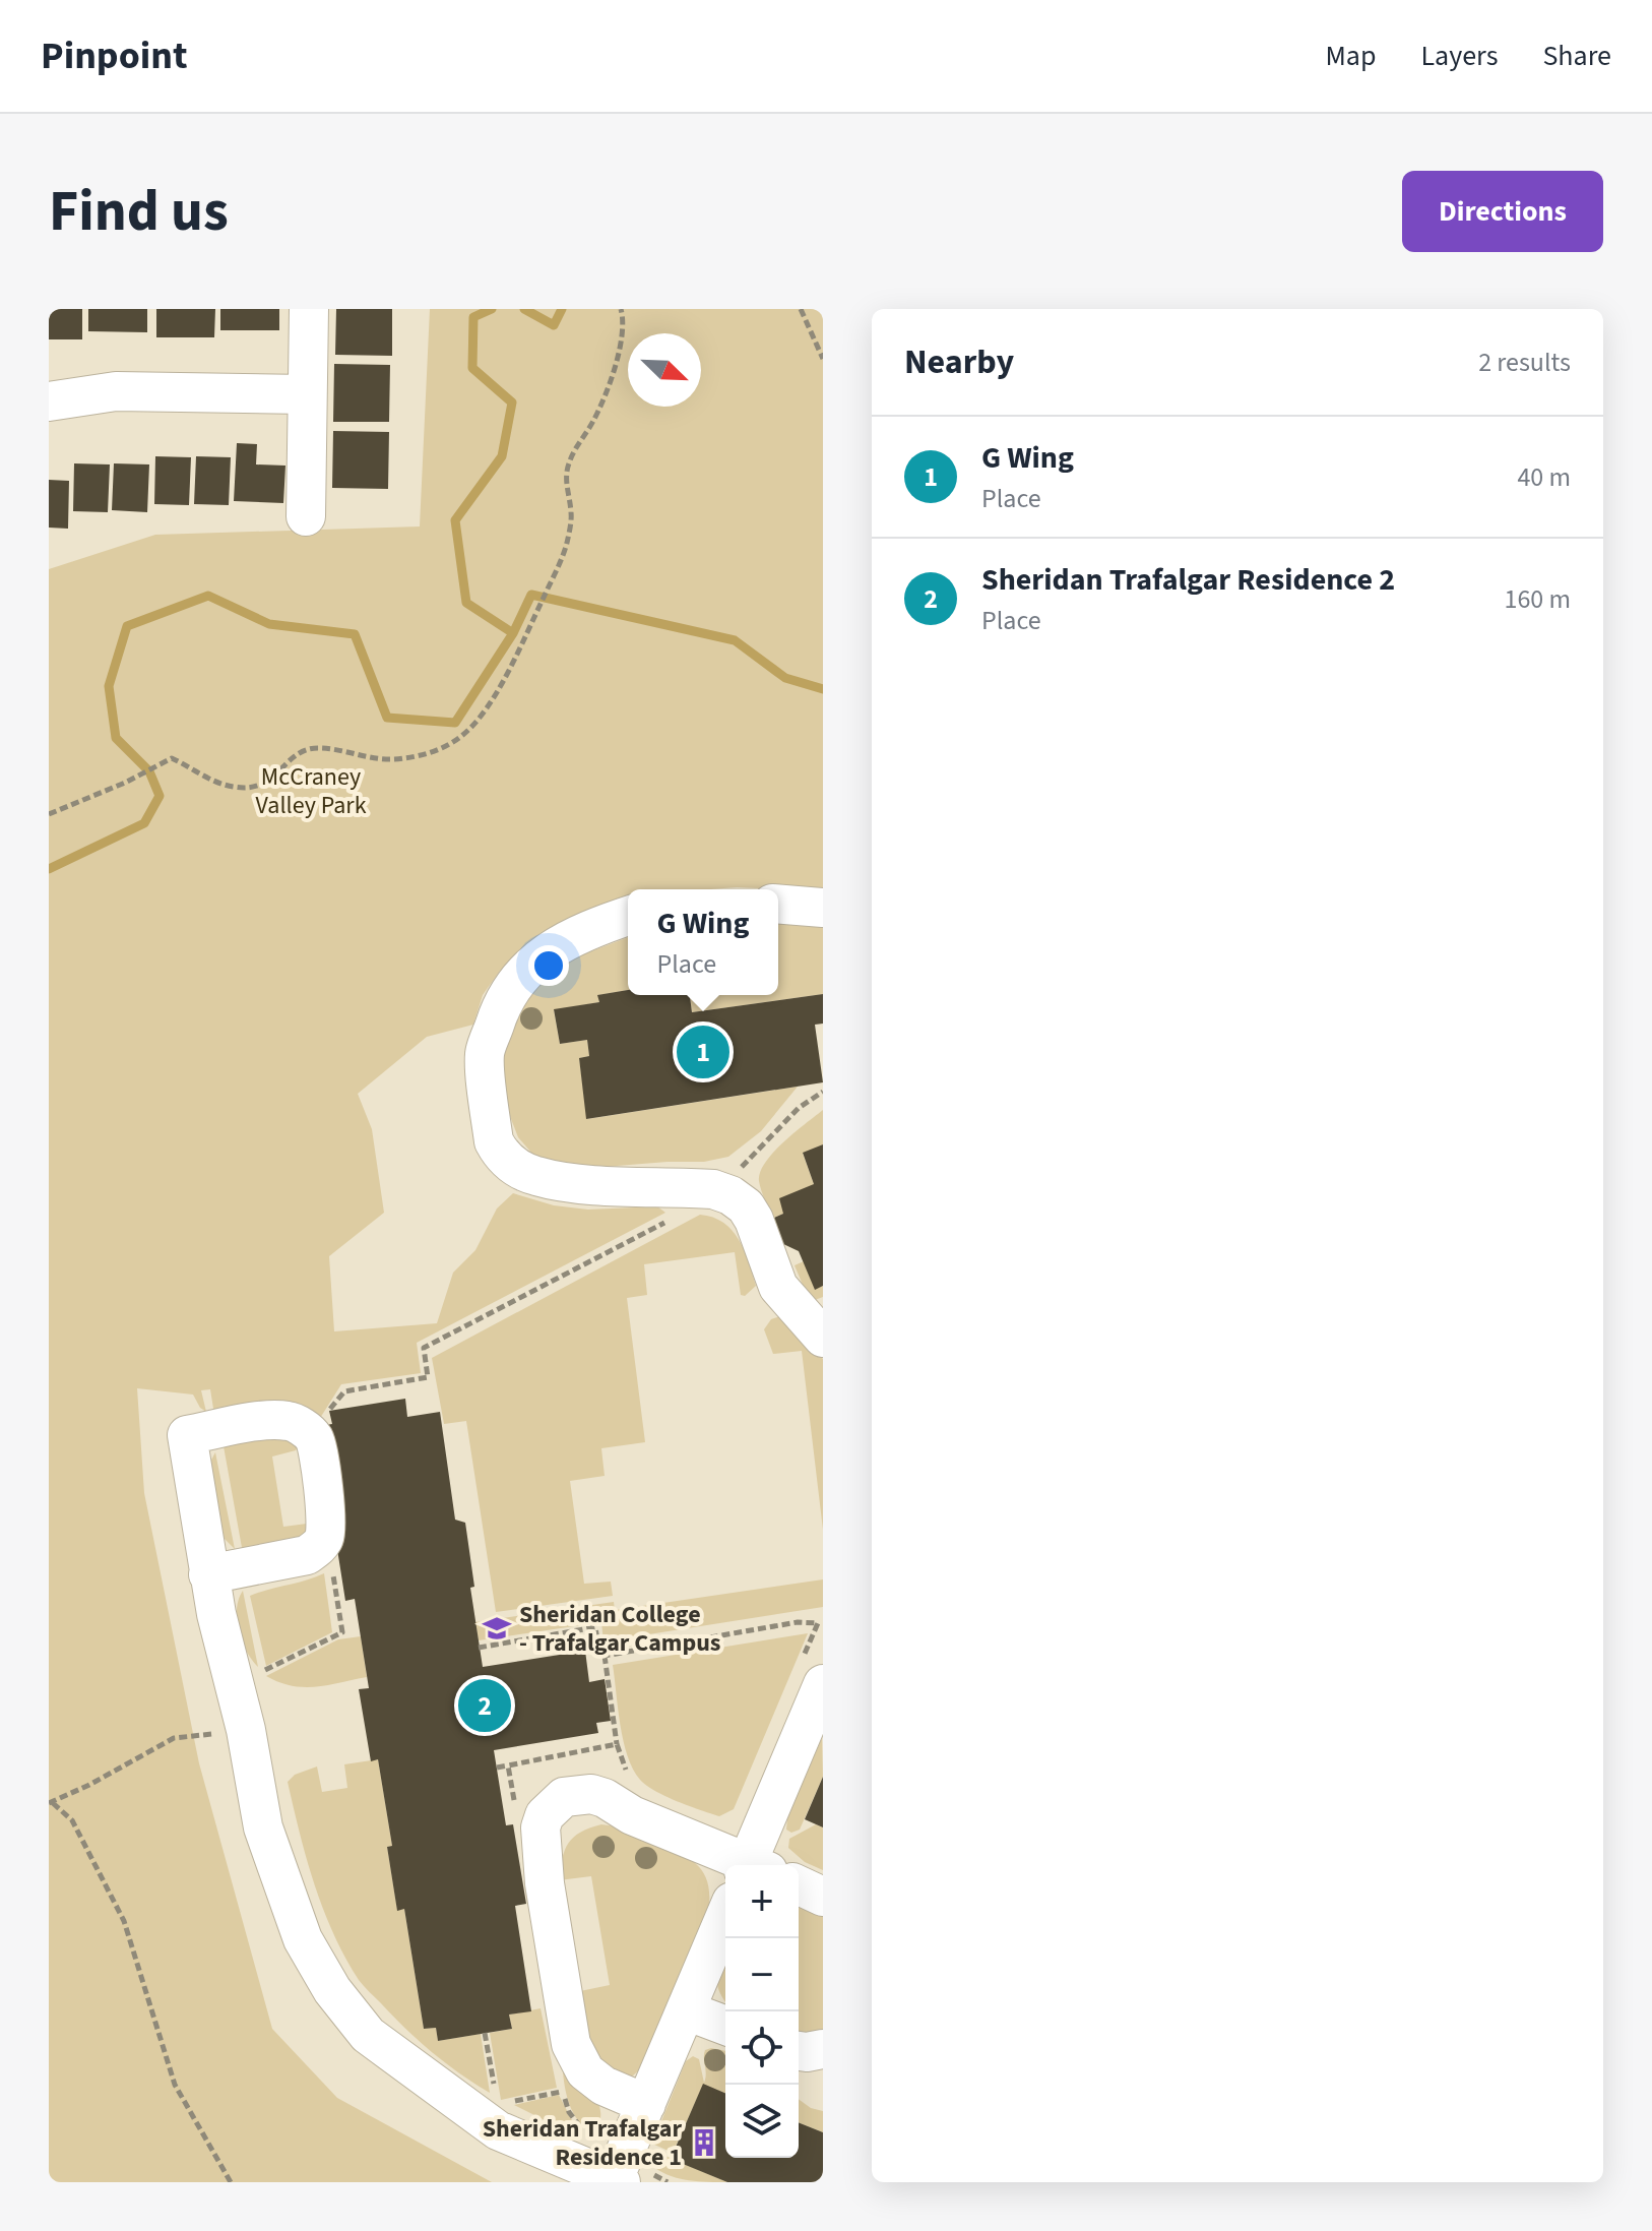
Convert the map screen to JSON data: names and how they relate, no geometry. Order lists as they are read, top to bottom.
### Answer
{
  "parks": ["McCraney Valley Park"],
  "places": {
    "school or university": ["Sheridan College - Trafalgar Campus"],
    "building": ["Sheridan Trafalgar Residence 1"]
  },
  "north": "bottom right",
  "page": {
    "header": "Pinpoint",
    "nav": ["Map", "Layers", "Share"],
    "buttons": "Directions",
    "title": "Find us",
    "heading": ["Nearby", "2 results"],
    "list": [
      {
        "mark": "1",
        "name": "G Wing",
        "note": "Place",
        "value": "40 m"
      },
      {
        "mark": "2",
        "name": "Sheridan Trafalgar Residence 2",
        "note": "Place",
        "value": "160 m"
      }
    ],
    "popup": ["G Wing", "Place"],
    "pins": ["1", "2"],
    "map_buttons": ["+", "−"]
  }
}
